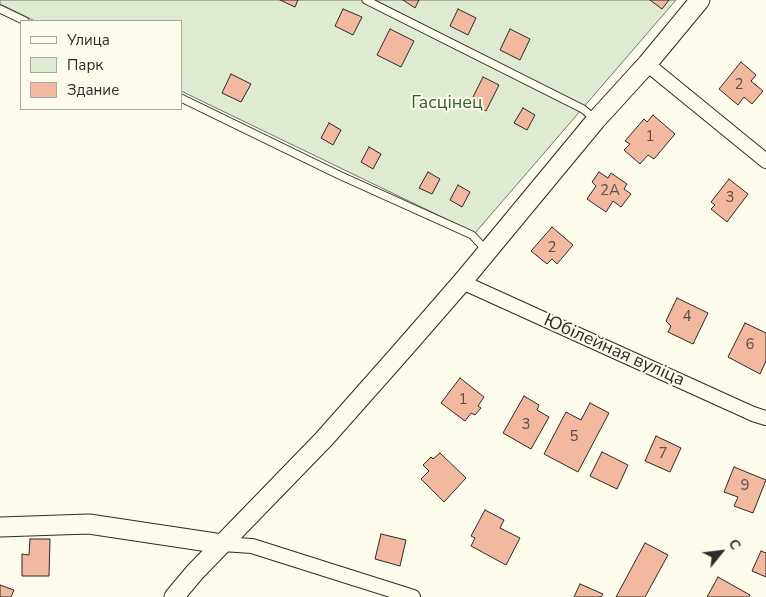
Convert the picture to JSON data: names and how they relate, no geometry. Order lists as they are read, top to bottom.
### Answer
{
  "streets": {
    "street": ["Юбілейная вуліца"]
  },
  "parks": ["Гасцінец"],
  "house_numbers": [
    "2",
    "1",
    "2А",
    "3",
    "2",
    "4",
    "6",
    "1",
    "3",
    "5",
    "7",
    "9"
  ],
  "legend": ["Улица", "Парк", "Здание"],
  "north": "top right"
}
